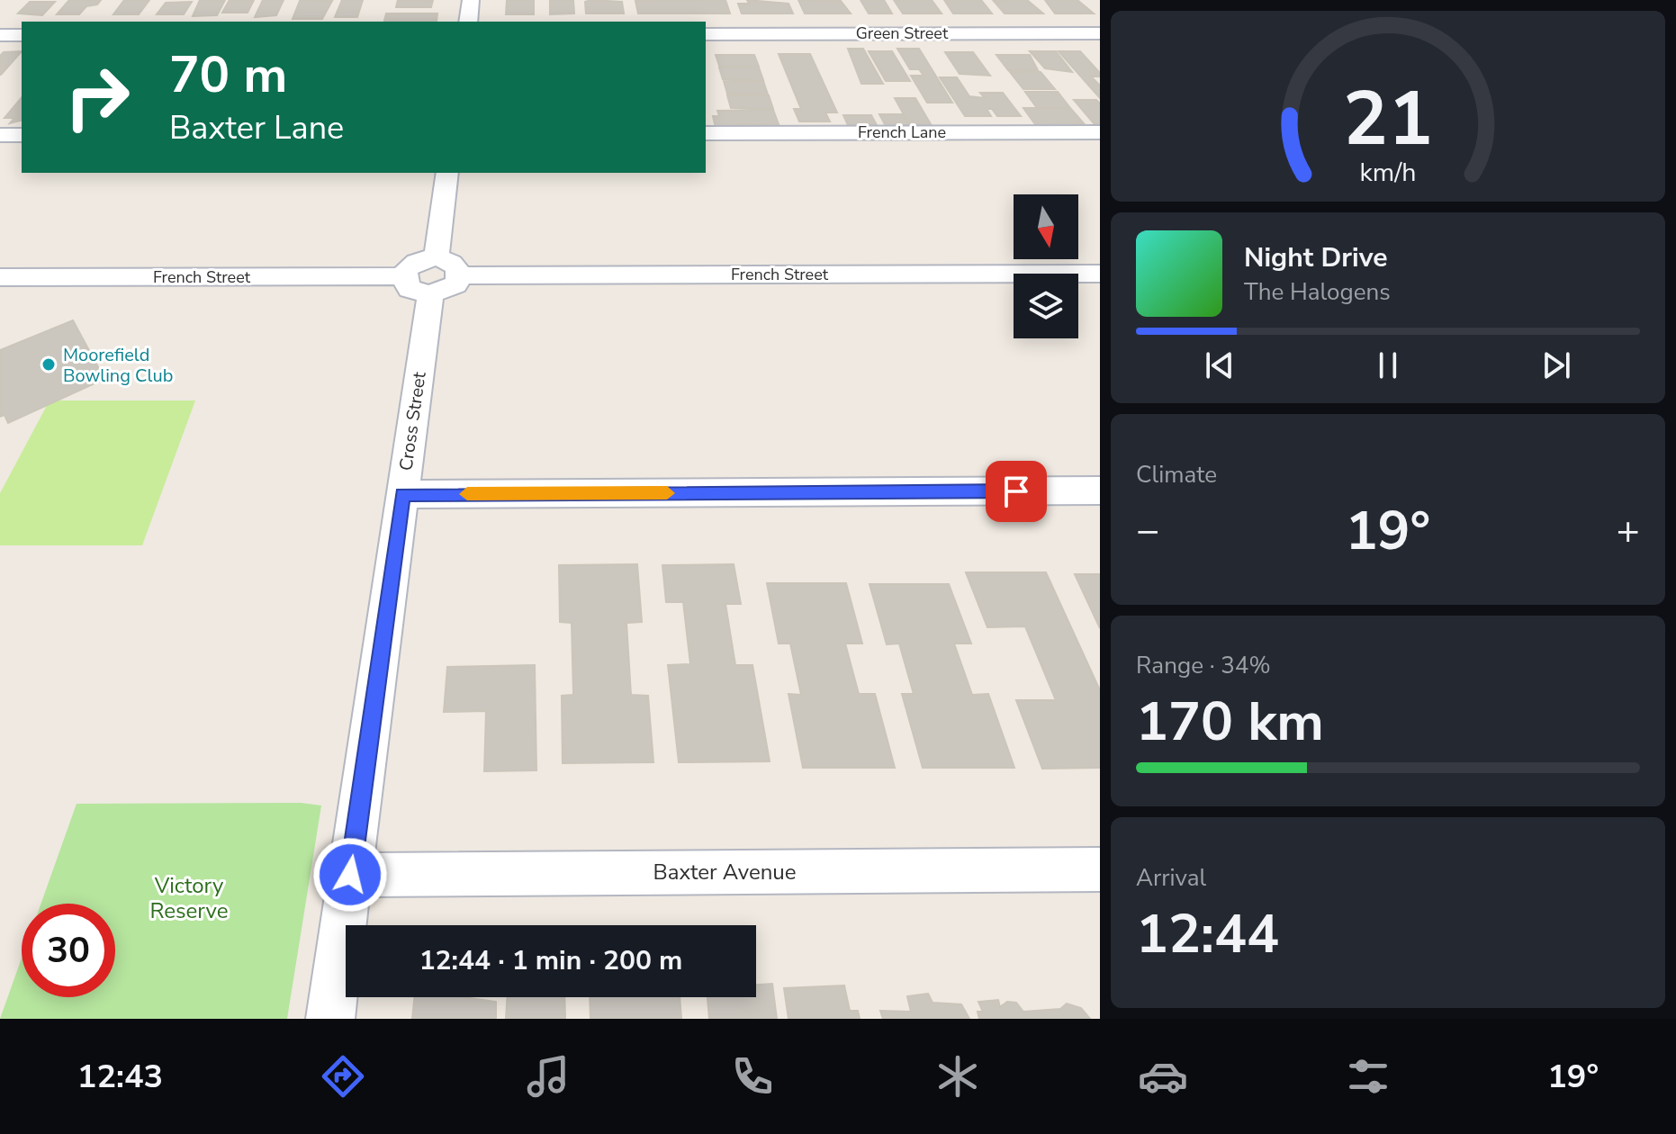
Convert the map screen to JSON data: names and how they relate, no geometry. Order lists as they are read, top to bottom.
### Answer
{
  "streets": {
    "street": [
      "Green Street",
      "French Lane",
      "French Street",
      "Cross Street",
      "Baxter Avenue"
    ]
  },
  "crossings": [
    ["French Street", "Cross Street"],
    ["Cross Street", "Baxter Avenue"]
  ],
  "parks": ["Victory Reserve"],
  "places": ["Moorefield Bowling Club"],
  "north": "bottom",
  "page": {
    "turn": ["70 m", "Baxter Lane"],
    "song": ["Night Drive", "The Halogens"],
    "tile": [
      "Climate",
      ["Range · 34%", "170 km"],
      ["Arrival", "12:44"]
    ],
    "heat": ["−", "19°", "+"],
    "limit": "30",
    "trip": "12:44 · 1 min · 200 m",
    "tabs": ["12:43", "19°"],
    "gauge": ["21", "km/h"]
  }
}
